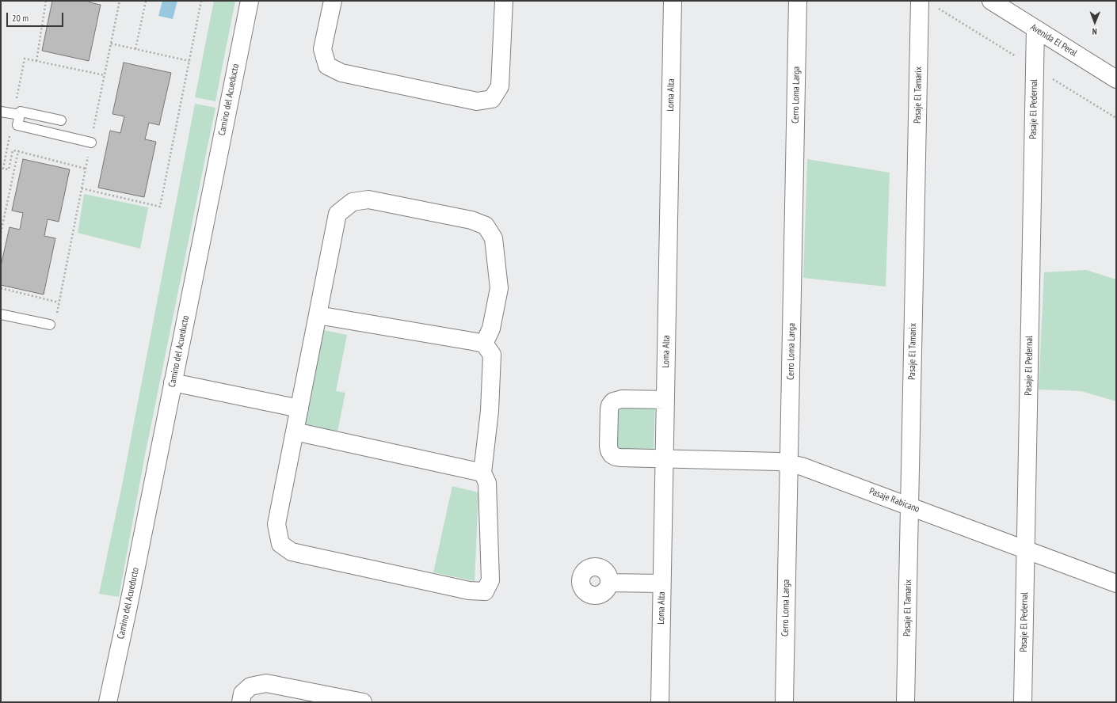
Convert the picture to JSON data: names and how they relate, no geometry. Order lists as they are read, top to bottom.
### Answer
{
  "streets": {
    "street": [
      "Avenida El Peral",
      "Loma Alta",
      "Cerro Loma Larga",
      "Pasaje El Tamarix",
      "Camino del Acueducto",
      "Pasaje El Pedernal",
      "Pasaje Rabicano"
    ]
  },
  "crossings": [
    ["Avenida El Peral", "Pasaje El Pedernal"],
    ["Loma Alta", "Pasaje Rabicano"],
    ["Cerro Loma Larga", "Pasaje Rabicano"],
    ["Pasaje El Tamarix", "Pasaje Rabicano"],
    ["Pasaje El Pedernal", "Pasaje Rabicano"]
  ],
  "scale_bar": "20 m",
  "north": "bottom"
}
